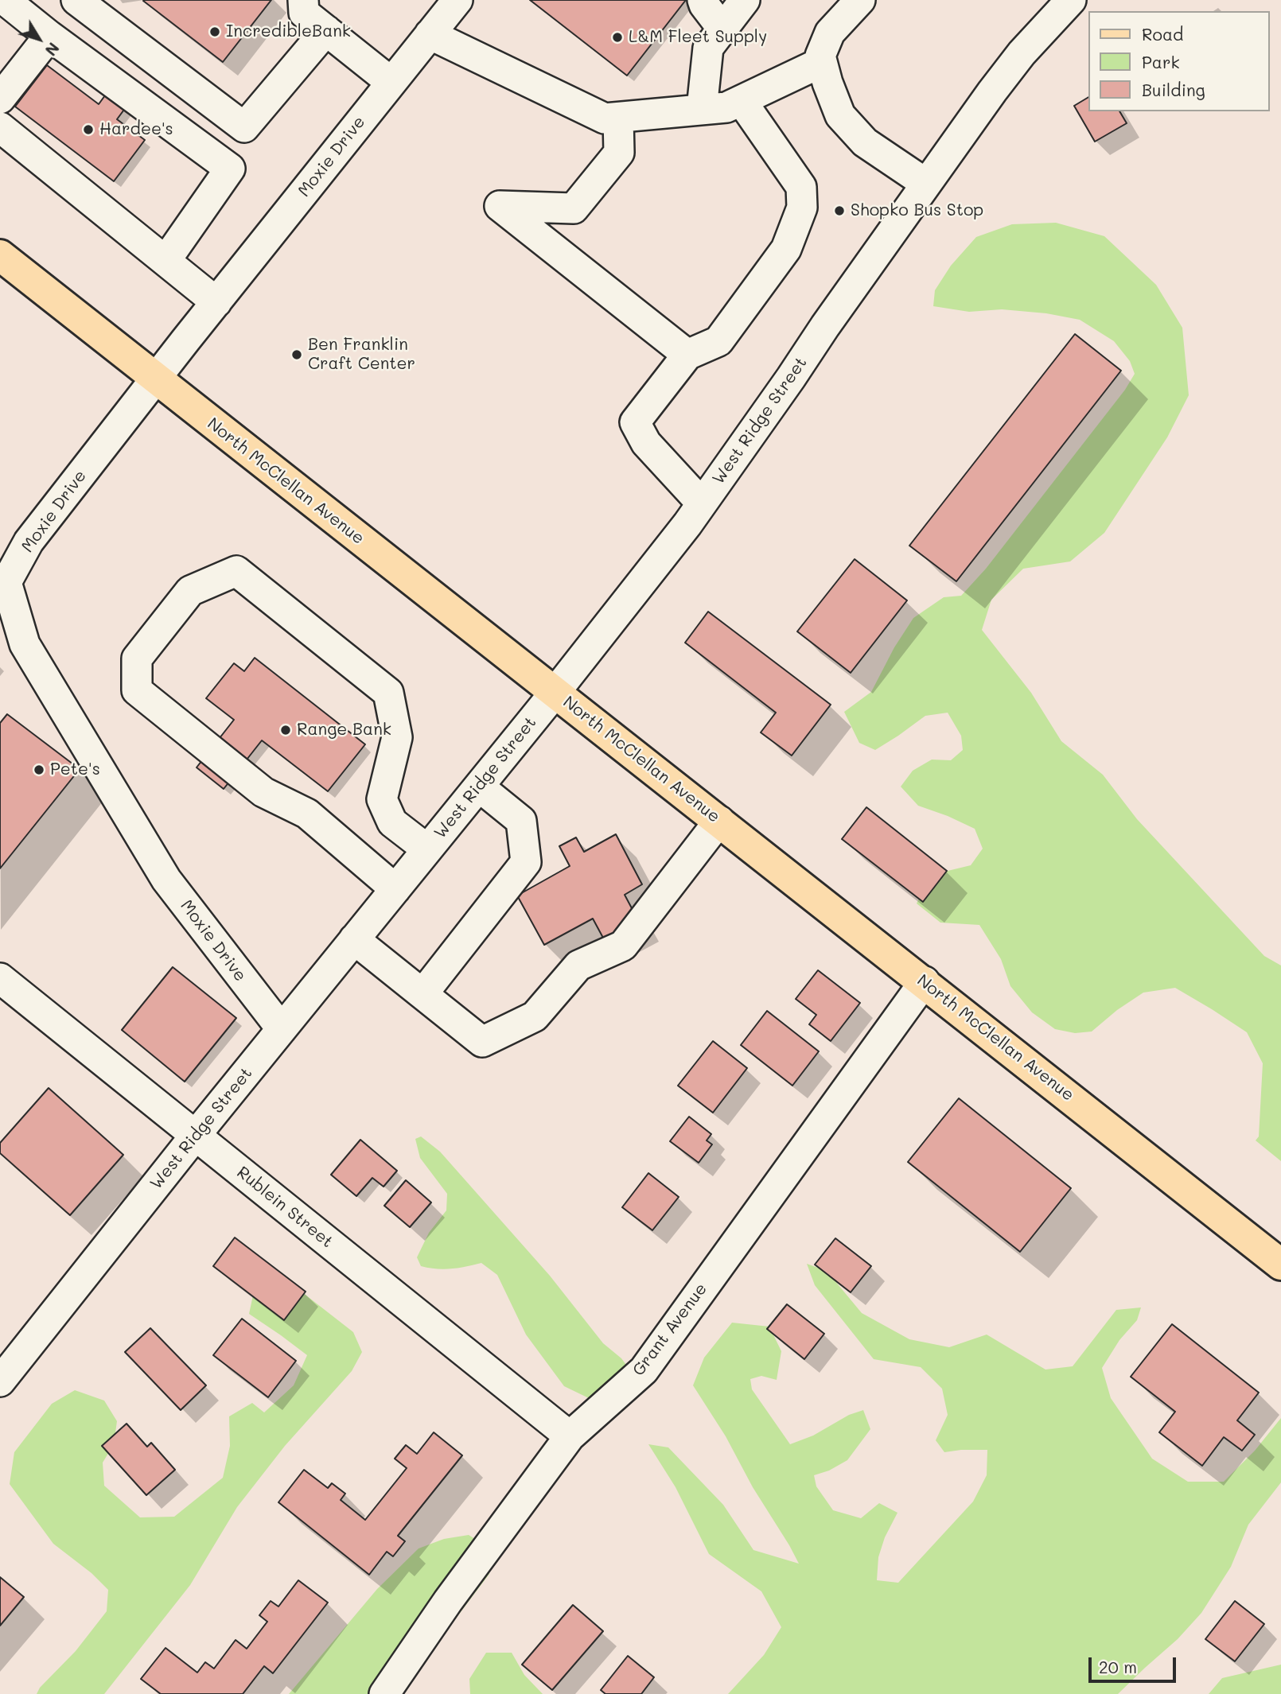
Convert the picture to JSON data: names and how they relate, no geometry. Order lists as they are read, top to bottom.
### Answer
{
  "streets": {
    "main road": ["North McClellan Avenue"],
    "street": [
      "Moxie Drive",
      "West Ridge Street",
      "Rublein Street",
      "Grant Avenue"
    ]
  },
  "crossings": [
    ["Moxie Drive", "West Ridge Street"],
    ["Moxie Drive", "North McClellan Avenue"],
    ["West Ridge Street", "North McClellan Avenue"],
    ["West Ridge Street", "Rublein Street"],
    ["North McClellan Avenue", "Grant Avenue"],
    ["Rublein Street", "Grant Avenue"]
  ],
  "places": [
    "IncredibleBank",
    "L&M Fleet Supply",
    "Hardee's",
    "Shopko Bus Stop",
    "Ben Franklin Craft Center",
    "Range Bank",
    "Pete's"
  ],
  "legend": ["Road", "Park", "Building"],
  "scale_bar": "20 m",
  "north": "bottom right"
}
